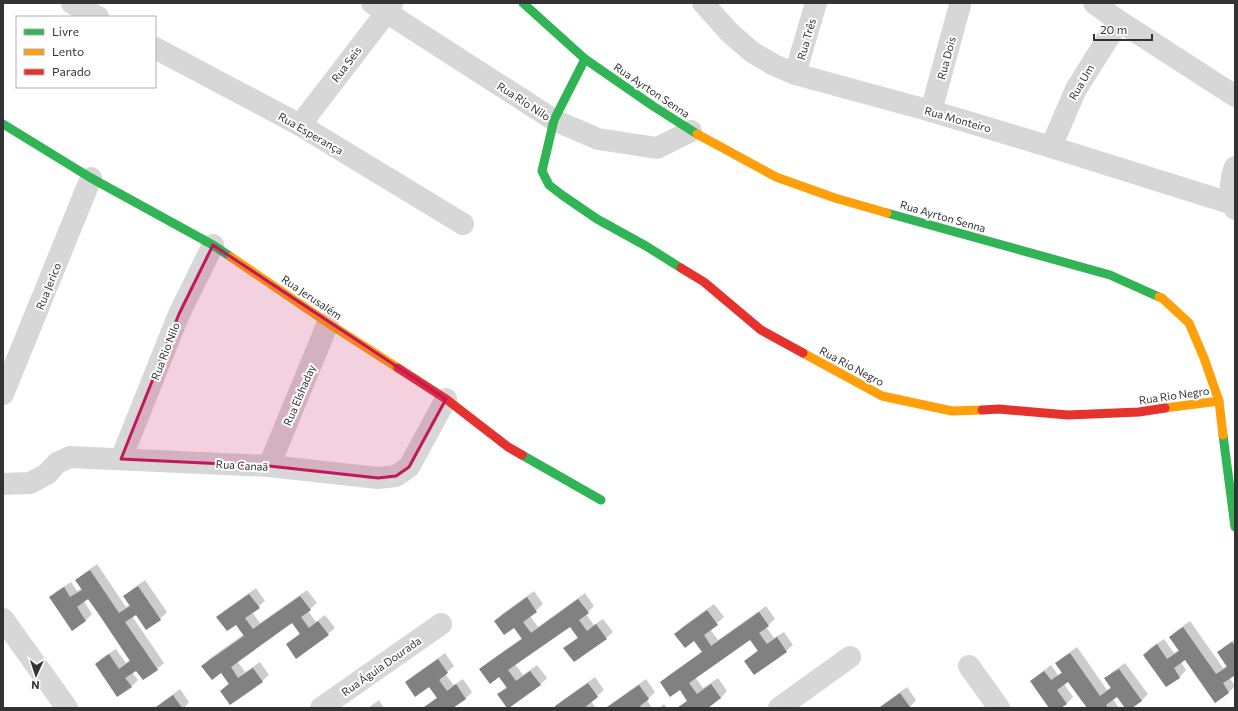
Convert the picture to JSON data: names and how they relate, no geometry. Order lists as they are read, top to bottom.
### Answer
{
  "streets": {
    "street": [
      "Rua Três",
      "Rua Dois",
      "Rua Seis",
      "Rua Um",
      "Rua Ayrton Senna",
      "Rua Rio Nilo",
      "Rua Monteiro",
      "Rua Esperança",
      "Rua Jerico",
      "Rua Jerusalém",
      "Rua Rio Negro",
      "Rua Elshaday",
      "Rua Canaã",
      "Rua Águia Dourada"
    ]
  },
  "crossings": [
    ["Rua Três", "Rua Monteiro"],
    ["Rua Dois", "Rua Monteiro"],
    ["Rua Seis", "Rua Rio Nilo"],
    ["Rua Seis", "Rua Esperança"],
    ["Rua Um", "Rua Monteiro"],
    ["Rua Ayrton Senna", "Rua Rio Nilo"],
    ["Rua Ayrton Senna", "Rua Rio Negro"],
    ["Rua Rio Nilo", "Rua Jerusalém"],
    ["Rua Rio Nilo", "Rua Rio Negro"],
    ["Rua Rio Nilo", "Rua Canaã"],
    ["Rua Jerico", "Rua Jerusalém"],
    ["Rua Jerusalém", "Rua Elshaday"],
    ["Rua Jerusalém", "Rua Canaã"],
    ["Rua Elshaday", "Rua Canaã"]
  ],
  "legend": ["Livre", "Lento", "Parado"],
  "scale_bar": "20 m",
  "north": "bottom"
}
